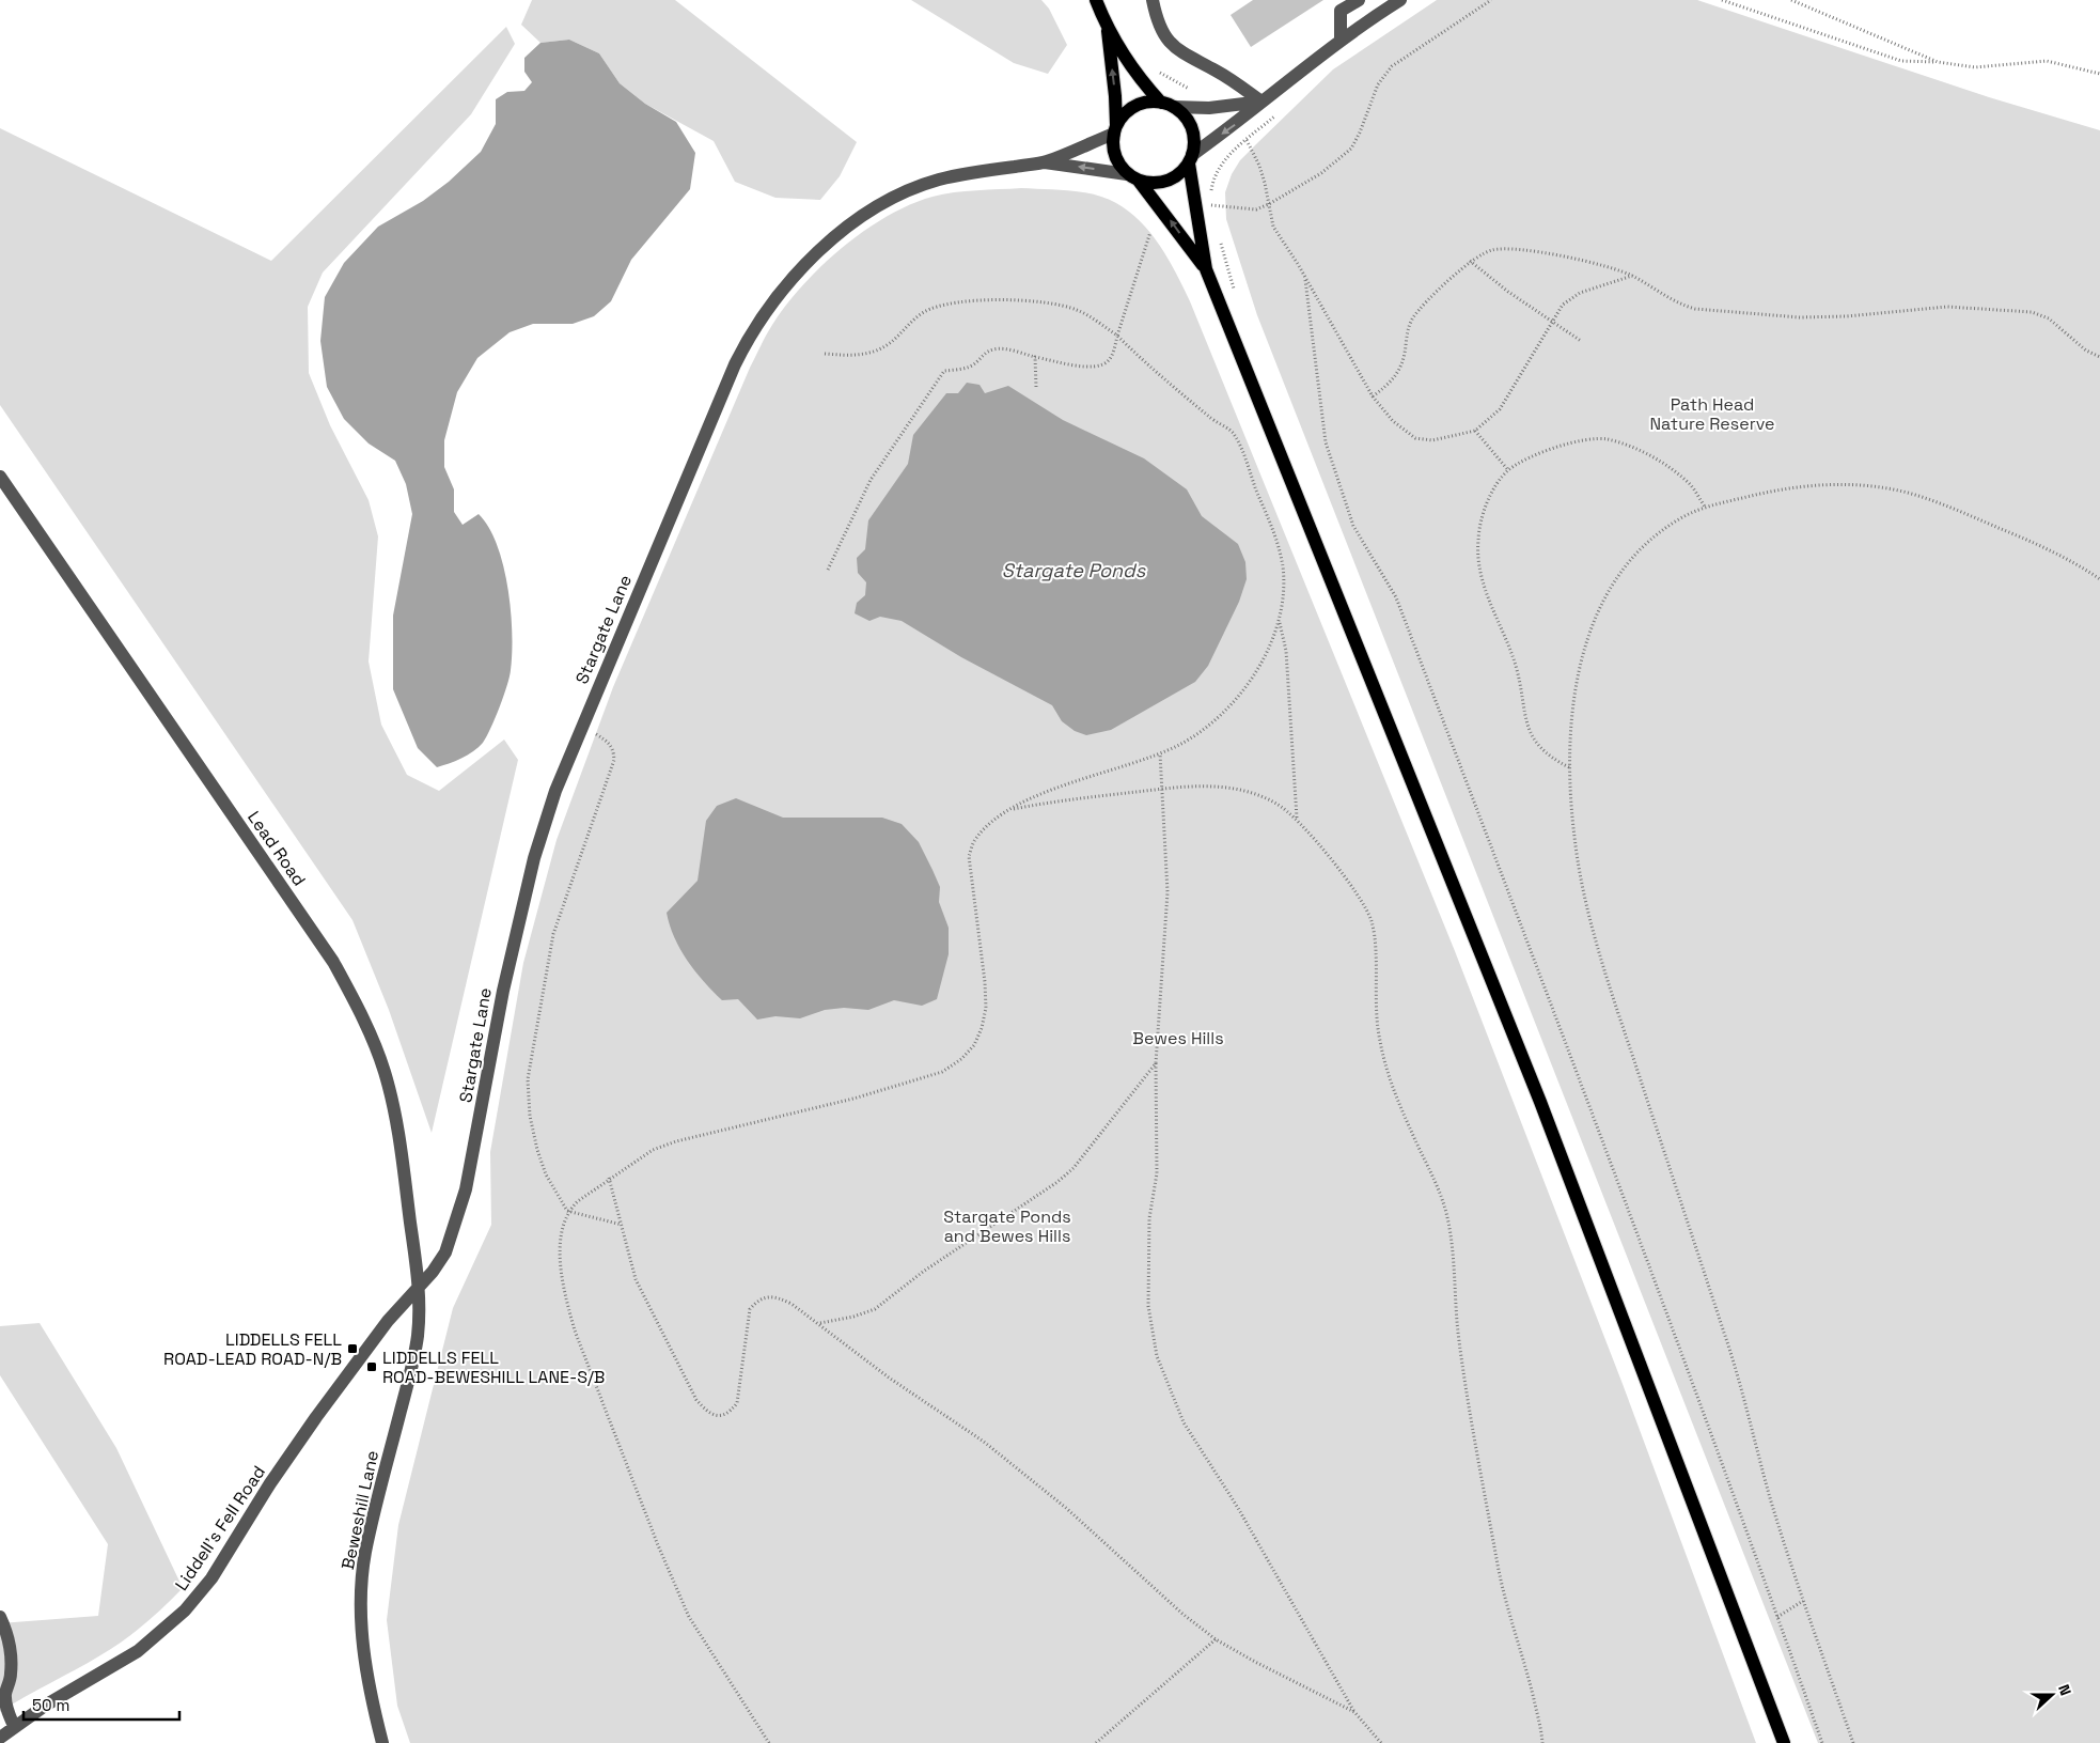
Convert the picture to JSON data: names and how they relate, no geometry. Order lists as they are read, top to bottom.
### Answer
{
  "streets": {
    "street": [
      "Stargate Lane",
      "Lead Road",
      "Beweshill Lane",
      "Liddell's Fell Road"
    ]
  },
  "crossings": [
    ["Stargate Lane", "Lead Road"],
    ["Stargate Lane", "Beweshill Lane"],
    ["Stargate Lane", "Liddell's Fell Road"],
    ["Lead Road", "Beweshill Lane"],
    ["Lead Road", "Liddell's Fell Road"],
    ["Beweshill Lane", "Liddell's Fell Road"]
  ],
  "water": ["Stargate Ponds"],
  "parks": ["Path Head Nature Reserve", "Bewes Hills", "Stargate Ponds and Bewes Hills"],
  "places": {
    "transit": ["LIDDELLS FELL ROAD-LEAD ROAD-N/B", "LIDDELLS FELL ROAD-BEWESHILL LANE-S/B"]
  },
  "scale_bar": "50 m",
  "north": "right"
}
